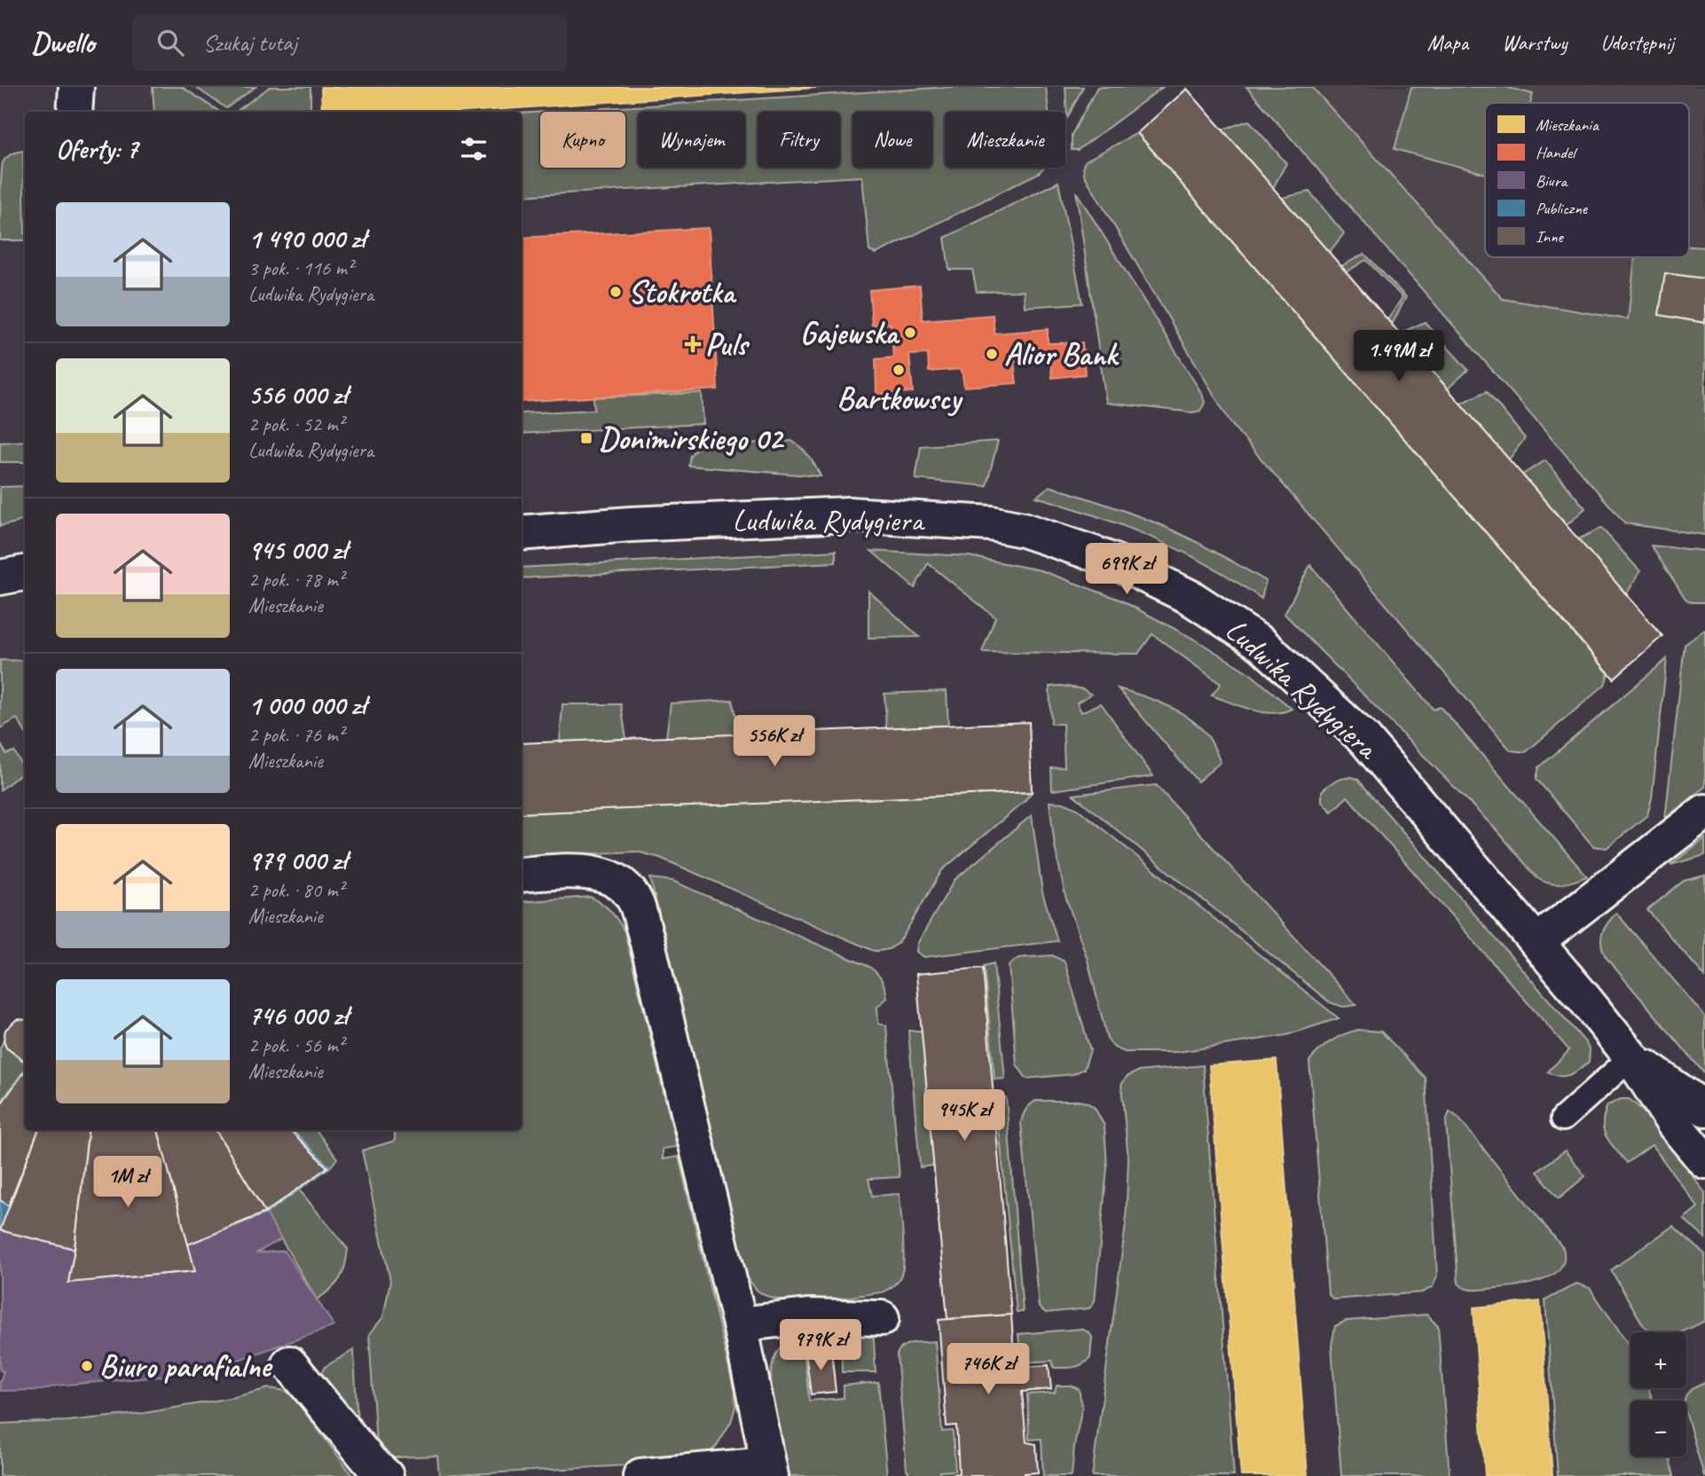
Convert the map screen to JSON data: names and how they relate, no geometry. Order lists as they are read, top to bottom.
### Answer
{
  "streets": {
    "street": ["Ludwika Rydygiera"]
  },
  "places": {
    "other": [
      "Stokrotka",
      "Gajewska",
      "Alior Bank",
      "Bartkowscy",
      "Biuro parafialne"
    ],
    "health": ["Puls"],
    "transit": ["Donimirskiego 02"]
  },
  "legend": [
    "Mieszkania",
    "Handel",
    "Biura",
    "Publiczne",
    "Inne"
  ],
  "page": {
    "header": "Dwello",
    "search": "Szukaj tutaj",
    "nav": ["Mapa", "Warstwy", "Udostępnij"],
    "chip": [
      "Kupno",
      "Wynajem",
      "Filtry",
      "Nowe",
      "Mieszkanie"
    ],
    "heading": "Oferty: 7",
    "list": [
      {
        "name": "1 490 000 zł",
        "note": "3 pok. · 116 m² · Ludwika Rydygiera"
      },
      {
        "name": "556 000 zł",
        "note": "2 pok. · 52 m² · Ludwika Rydygiera"
      },
      {
        "name": "945 000 zł",
        "note": "2 pok. · 78 m² · Mieszkanie"
      },
      {
        "name": "1 000 000 zł",
        "note": "2 pok. · 76 m² · Mieszkanie"
      },
      {
        "name": "979 000 zł",
        "note": "2 pok. · 80 m² · Mieszkanie"
      },
      {
        "name": "746 000 zł",
        "note": "2 pok. · 56 m² · Mieszkanie"
      }
    ],
    "price": [
      "1.49M zł",
      "699K zł",
      "556K zł",
      "945K zł",
      "1M zł",
      "979K zł",
      "746K zł"
    ],
    "map_buttons": ["+", "−"]
  }
}
